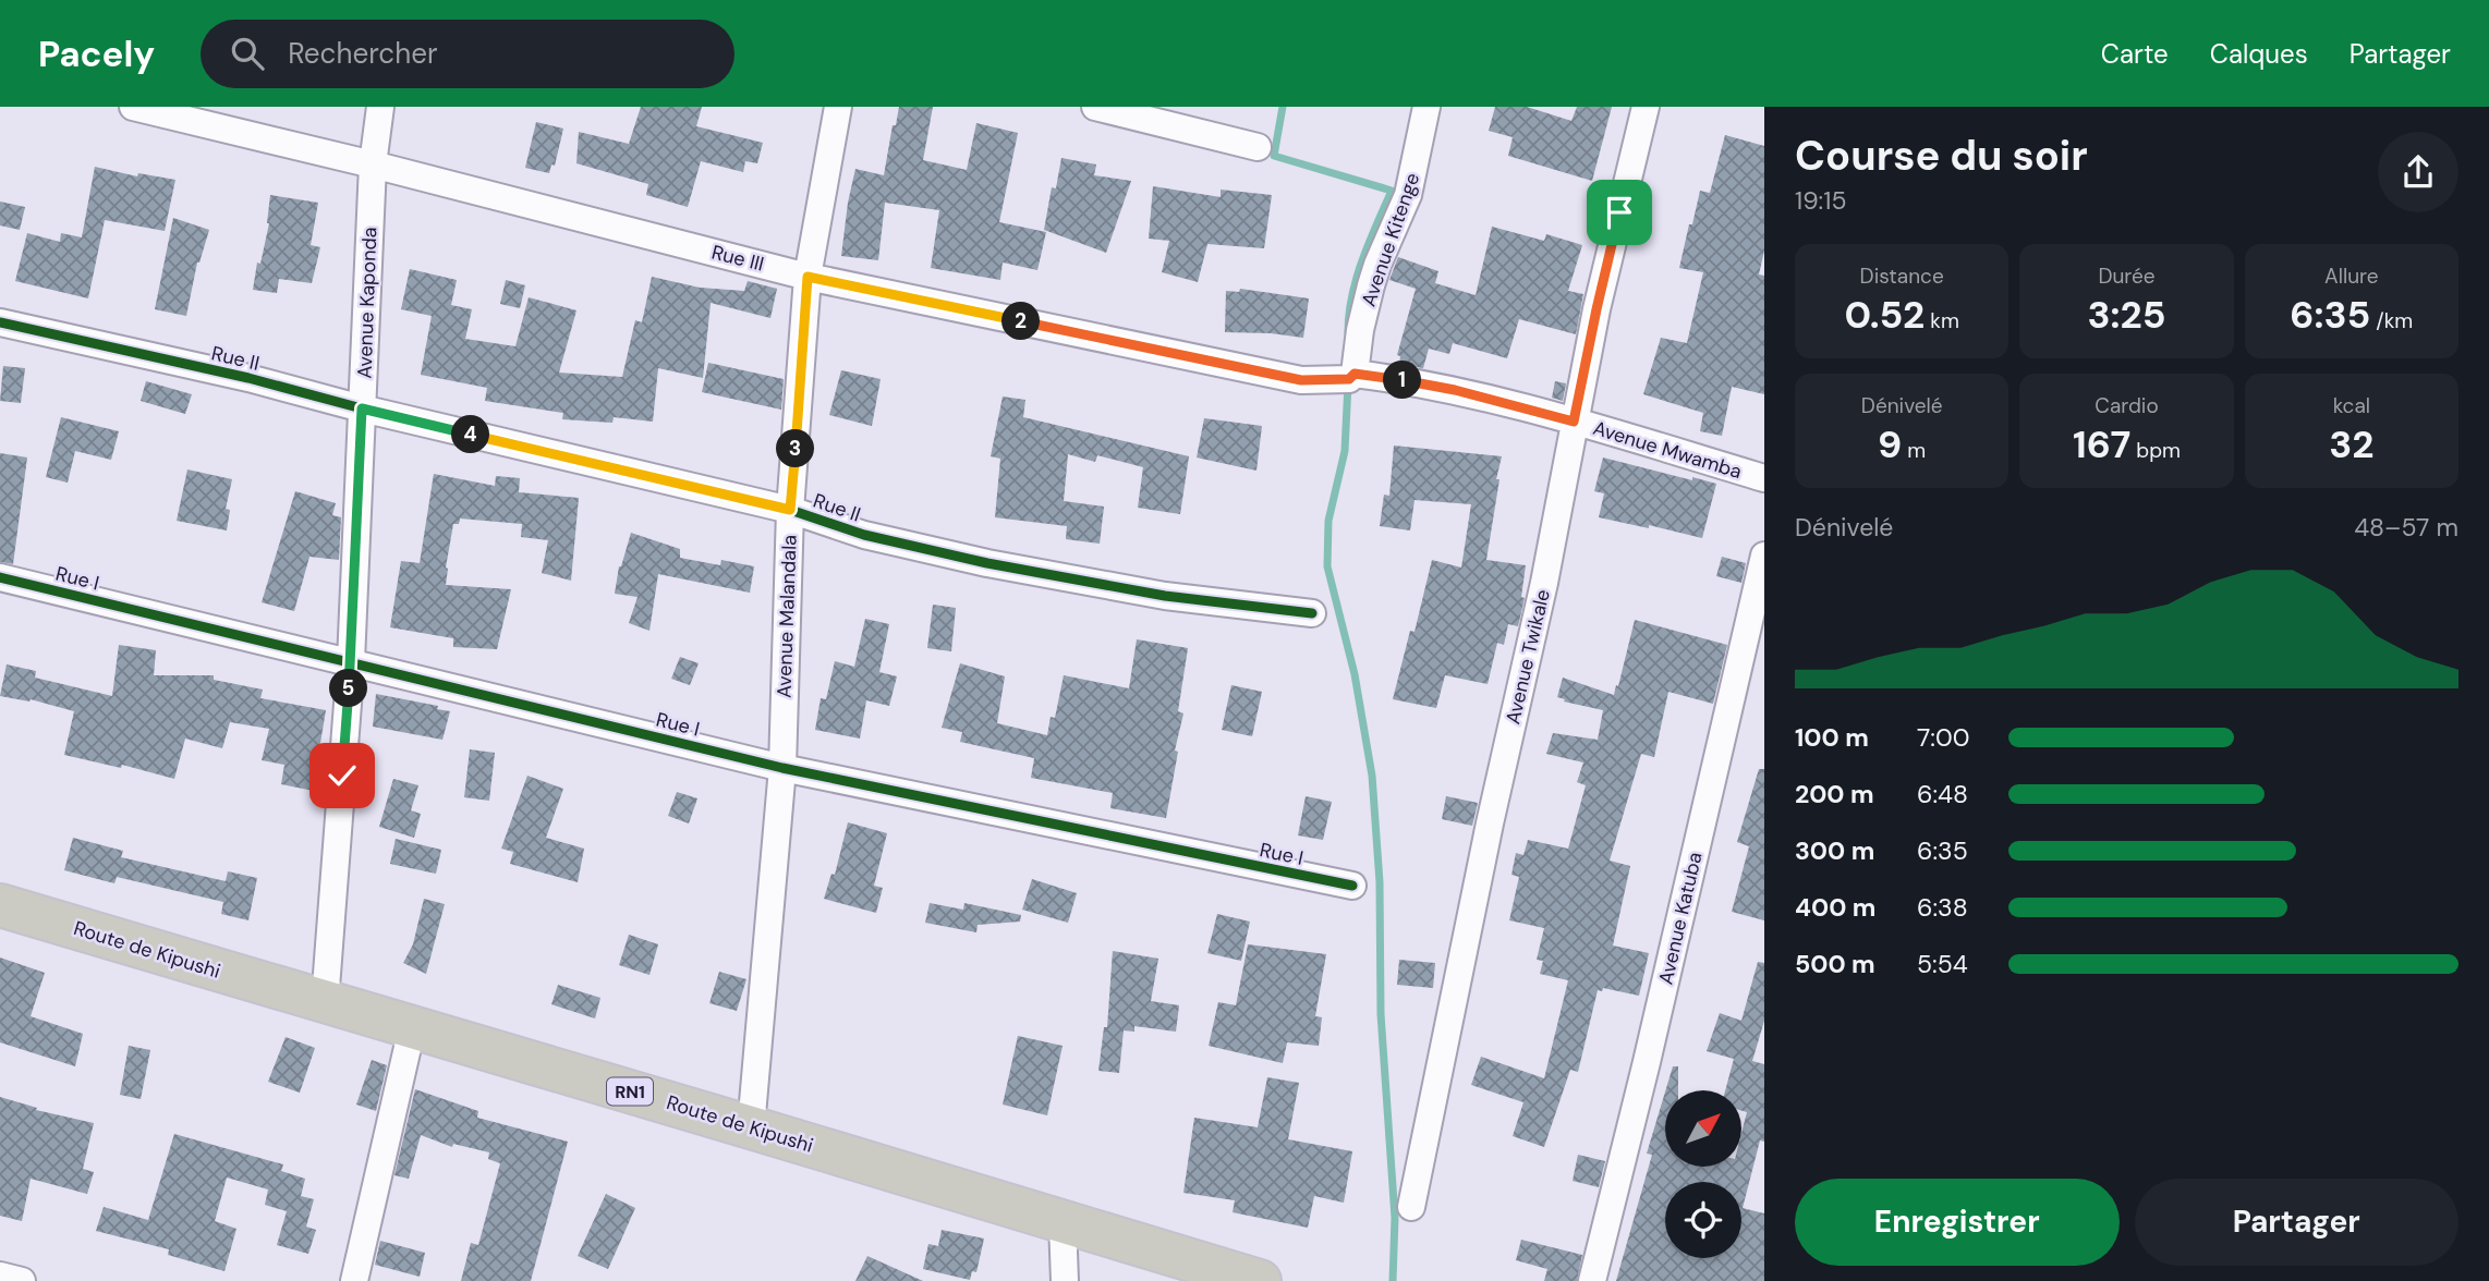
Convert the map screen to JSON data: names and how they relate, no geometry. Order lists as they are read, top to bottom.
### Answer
{
  "streets": {
    "highway": ["Route de Kipushi", "RN1"],
    "street": [
      "Avenue Kitenge",
      "Rue III",
      "Avenue Kaponda",
      "Rue II",
      "Avenue Mwamba",
      "Rue I",
      "Avenue Malandala",
      "Avenue Twikale",
      "Avenue Katuba"
    ]
  },
  "crossings": [
    ["Avenue Kitenge", "Rue III"],
    ["Avenue Kitenge", "Avenue Mwamba"],
    ["Rue III", "Avenue Kaponda"],
    ["Rue III", "Avenue Mwamba"],
    ["Rue III", "Avenue Malandala"],
    ["Avenue Kaponda", "Rue II"],
    ["Avenue Kaponda", "Rue I"],
    ["Avenue Kaponda", "Route de Kipushi"],
    ["Rue II", "Avenue Malandala"],
    ["Avenue Mwamba", "Avenue Twikale"],
    ["Rue I", "Avenue Malandala"],
    ["Avenue Malandala", "Route de Kipushi"]
  ],
  "north": "top right",
  "page": {
    "header": "Pacely",
    "search": "Rechercher",
    "nav": ["Carte", "Calques", "Partager"],
    "heading": ["Course du soir", "19:15"],
    "stats": [
      ["Distance", "0.52 km"],
      ["Durée", "3:25"],
      ["Allure", "6:35 /km"],
      ["Dénivelé", "9 m"],
      ["Cardio", "167 bpm"],
      ["kcal", "32"]
    ],
    "pins": [
      "2",
      "1",
      "4",
      "3",
      "5"
    ],
    "chart": ["Dénivelé", "48–57 m"],
    "list": [
      {
        "name": "100 m",
        "note": "7:00"
      },
      {
        "name": "200 m",
        "note": "6:48"
      },
      {
        "name": "300 m",
        "note": "6:35"
      },
      {
        "name": "400 m",
        "note": "6:38"
      },
      {
        "name": "500 m",
        "note": "5:54"
      }
    ],
    "buttons": ["Enregistrer", "Partager"]
  }
}
